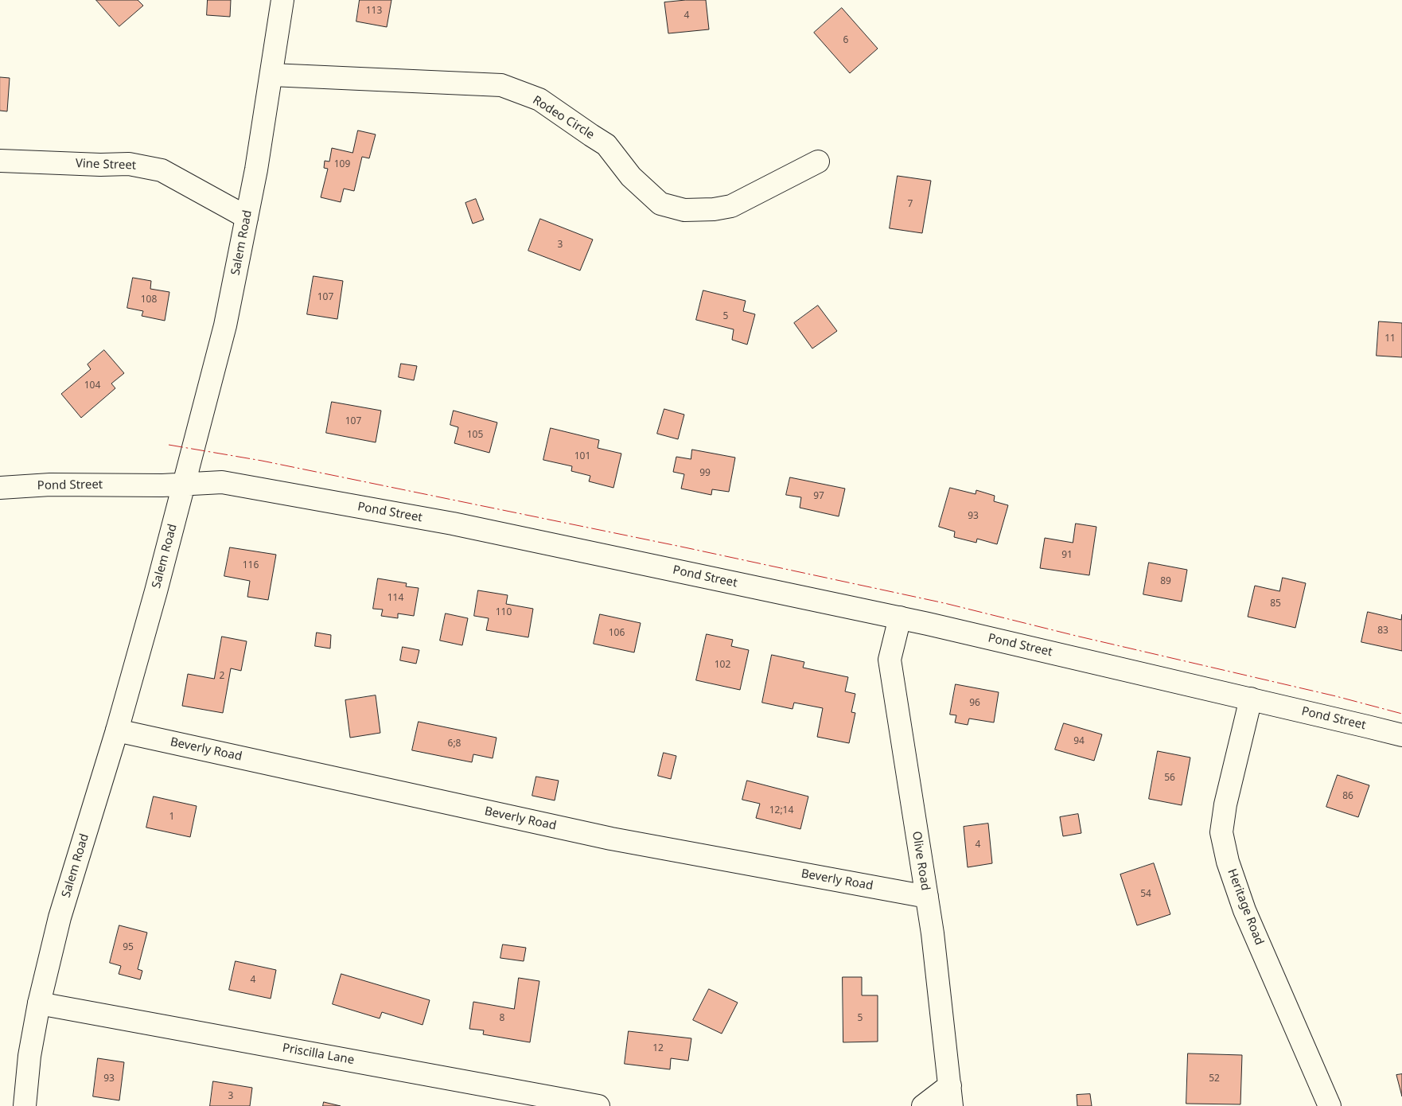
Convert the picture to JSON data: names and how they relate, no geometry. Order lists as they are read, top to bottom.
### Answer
{
  "streets": {
    "street": [
      "Rodeo Circle",
      "Vine Street",
      "Salem Road",
      "Pond Street",
      "Beverly Road",
      "Olive Road",
      "Heritage Road",
      "Priscilla Lane"
    ]
  },
  "crossings": [
    ["Rodeo Circle", "Salem Road"],
    ["Vine Street", "Salem Road"],
    ["Salem Road", "Pond Street"],
    ["Salem Road", "Beverly Road"],
    ["Salem Road", "Priscilla Lane"],
    ["Pond Street", "Olive Road"],
    ["Pond Street", "Heritage Road"],
    ["Beverly Road", "Olive Road"]
  ],
  "house_numbers": [
    "113",
    "4",
    "6",
    "109",
    "7",
    "3",
    "107",
    "108",
    "5",
    "11",
    "104",
    "107",
    "105",
    "101",
    "99",
    "97",
    "93",
    "91",
    "116",
    "89",
    "114",
    "85",
    "110",
    "83",
    "106",
    "102",
    "2",
    "96",
    "94",
    "6;8",
    "56",
    "86",
    "12;14",
    "1",
    "4",
    "54",
    "95",
    "4",
    "8",
    "5",
    "12",
    "93",
    "52",
    "3"
  ]
}
